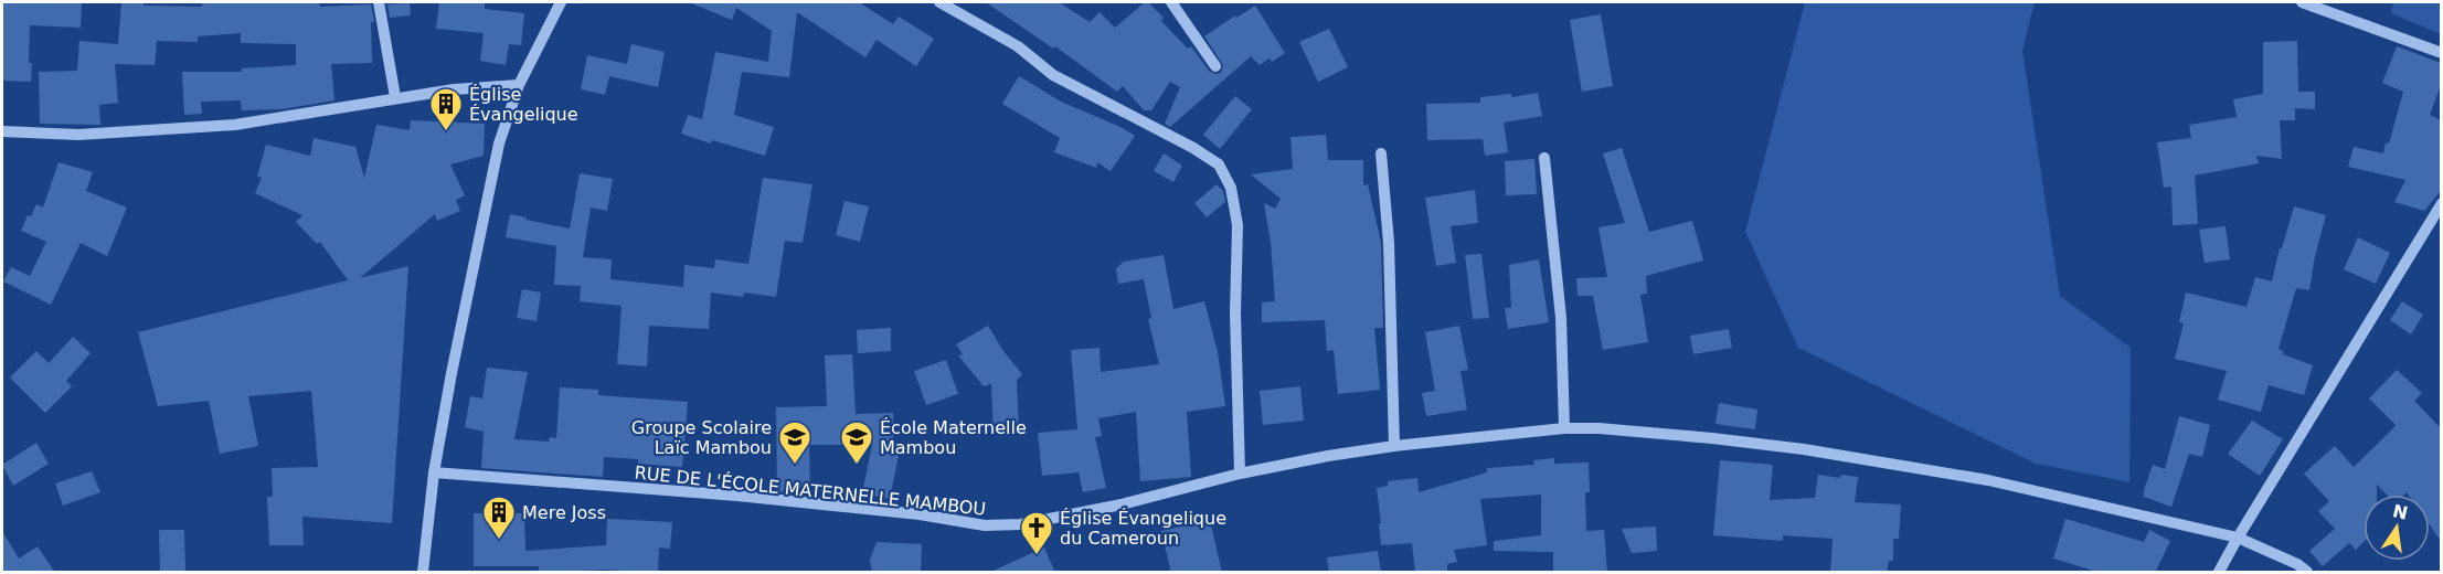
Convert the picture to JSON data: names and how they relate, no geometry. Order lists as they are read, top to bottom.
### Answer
{
  "streets": {
    "street": ["RUE DE L'ÉCOLE MATERNELLE MAMBOU"]
  },
  "places": {
    "building": ["Église Évangelique", "Mere Joss"],
    "school or university": ["Groupe Scolaire Laïc Mambou", "École Maternelle Mambou"],
    "church": ["Église Évangelique du Cameroun"]
  },
  "north": "top"
}
